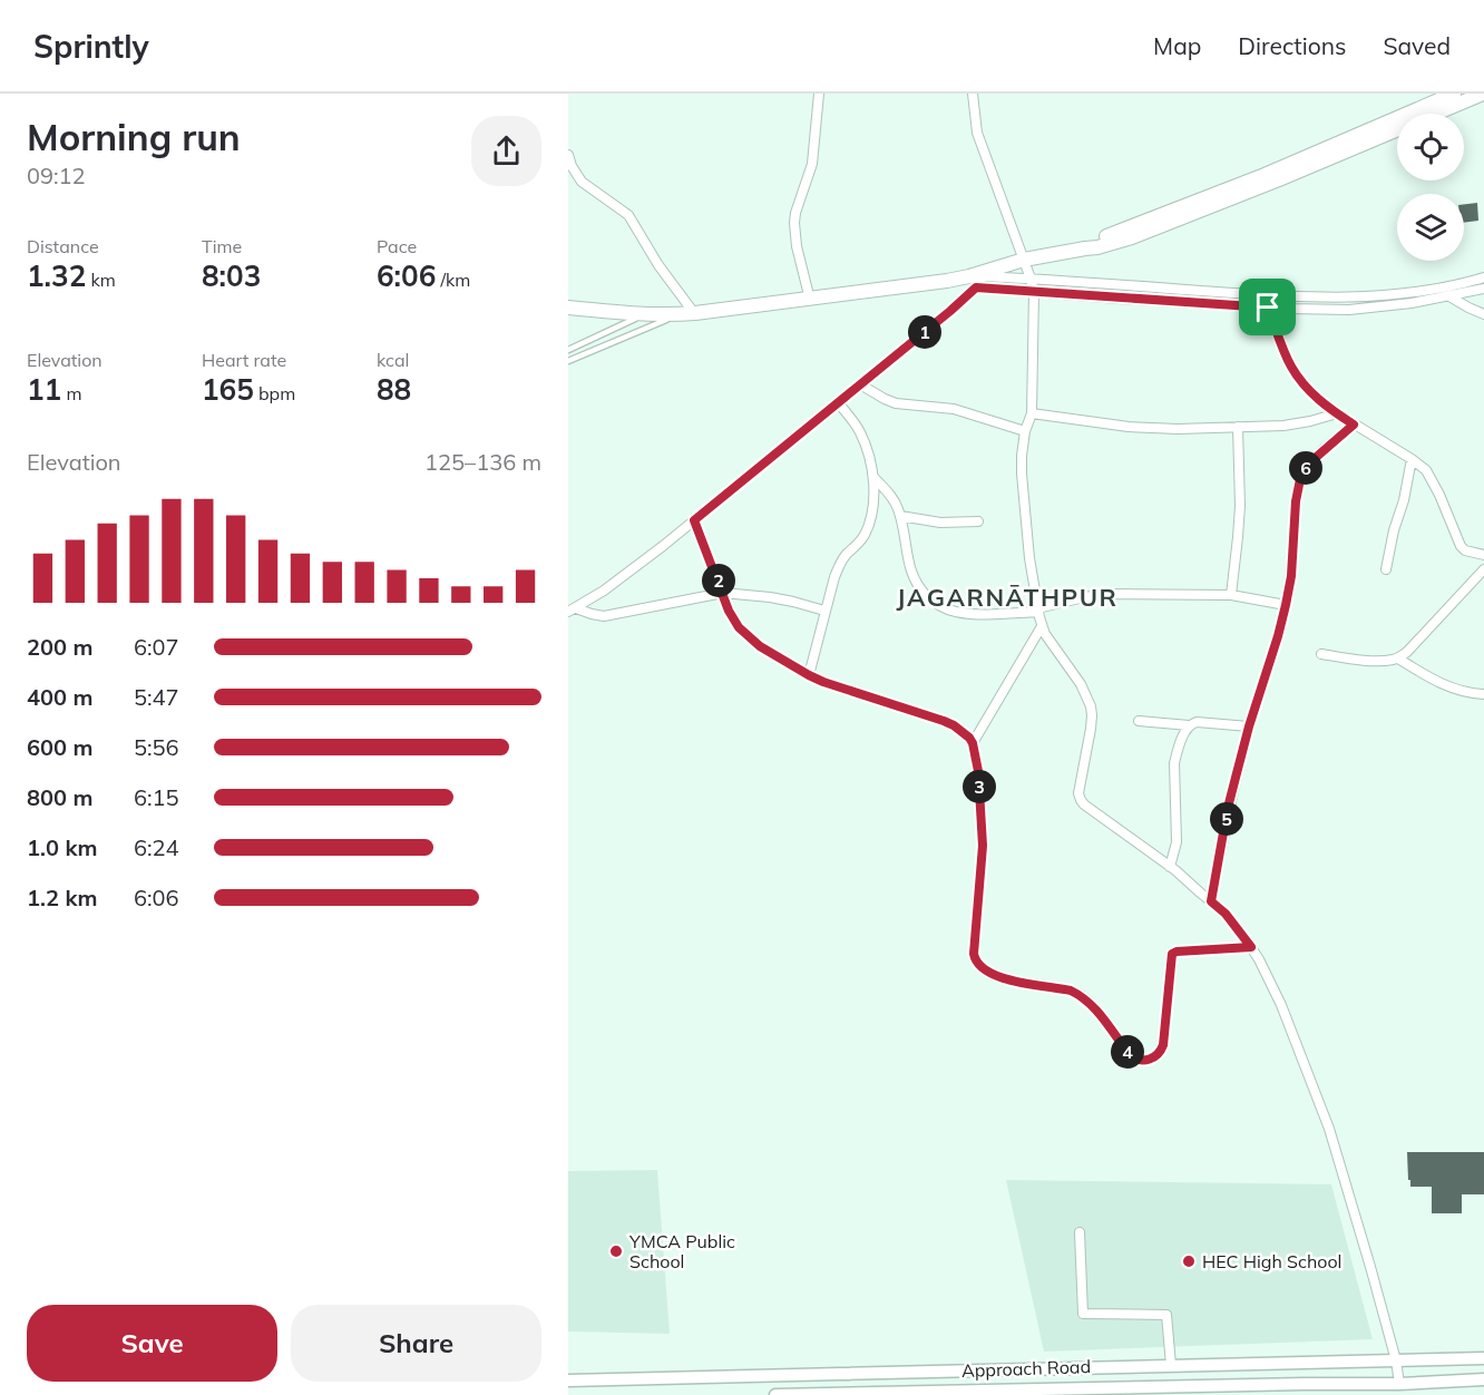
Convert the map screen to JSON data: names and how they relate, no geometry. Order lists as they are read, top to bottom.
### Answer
{
  "streets": {
    "street": ["Approach Road"]
  },
  "districts": ["JAGARNĀTHPUR"],
  "places": ["YMCA Public School", "HEC High School"],
  "page": {
    "header": "Sprintly",
    "nav": ["Map", "Directions", "Saved"],
    "heading": ["Morning run", "09:12"],
    "stats": [
      ["Distance", "1.32 km"],
      ["Time", "8:03"],
      ["Pace", "6:06 /km"],
      ["Elevation", "11 m"],
      ["Heart rate", "165 bpm"],
      ["kcal", "88"]
    ],
    "pins": [
      "1",
      "6",
      "2",
      "3",
      "5",
      "4"
    ],
    "chart": ["Elevation", "125–136 m"],
    "list": [
      {
        "name": "200 m",
        "note": "6:07"
      },
      {
        "name": "400 m",
        "note": "5:47"
      },
      {
        "name": "600 m",
        "note": "5:56"
      },
      {
        "name": "800 m",
        "note": "6:15"
      },
      {
        "name": "1.0 km",
        "note": "6:24"
      },
      {
        "name": "1.2 km",
        "note": "6:06"
      }
    ],
    "buttons": ["Save", "Share"]
  }
}
